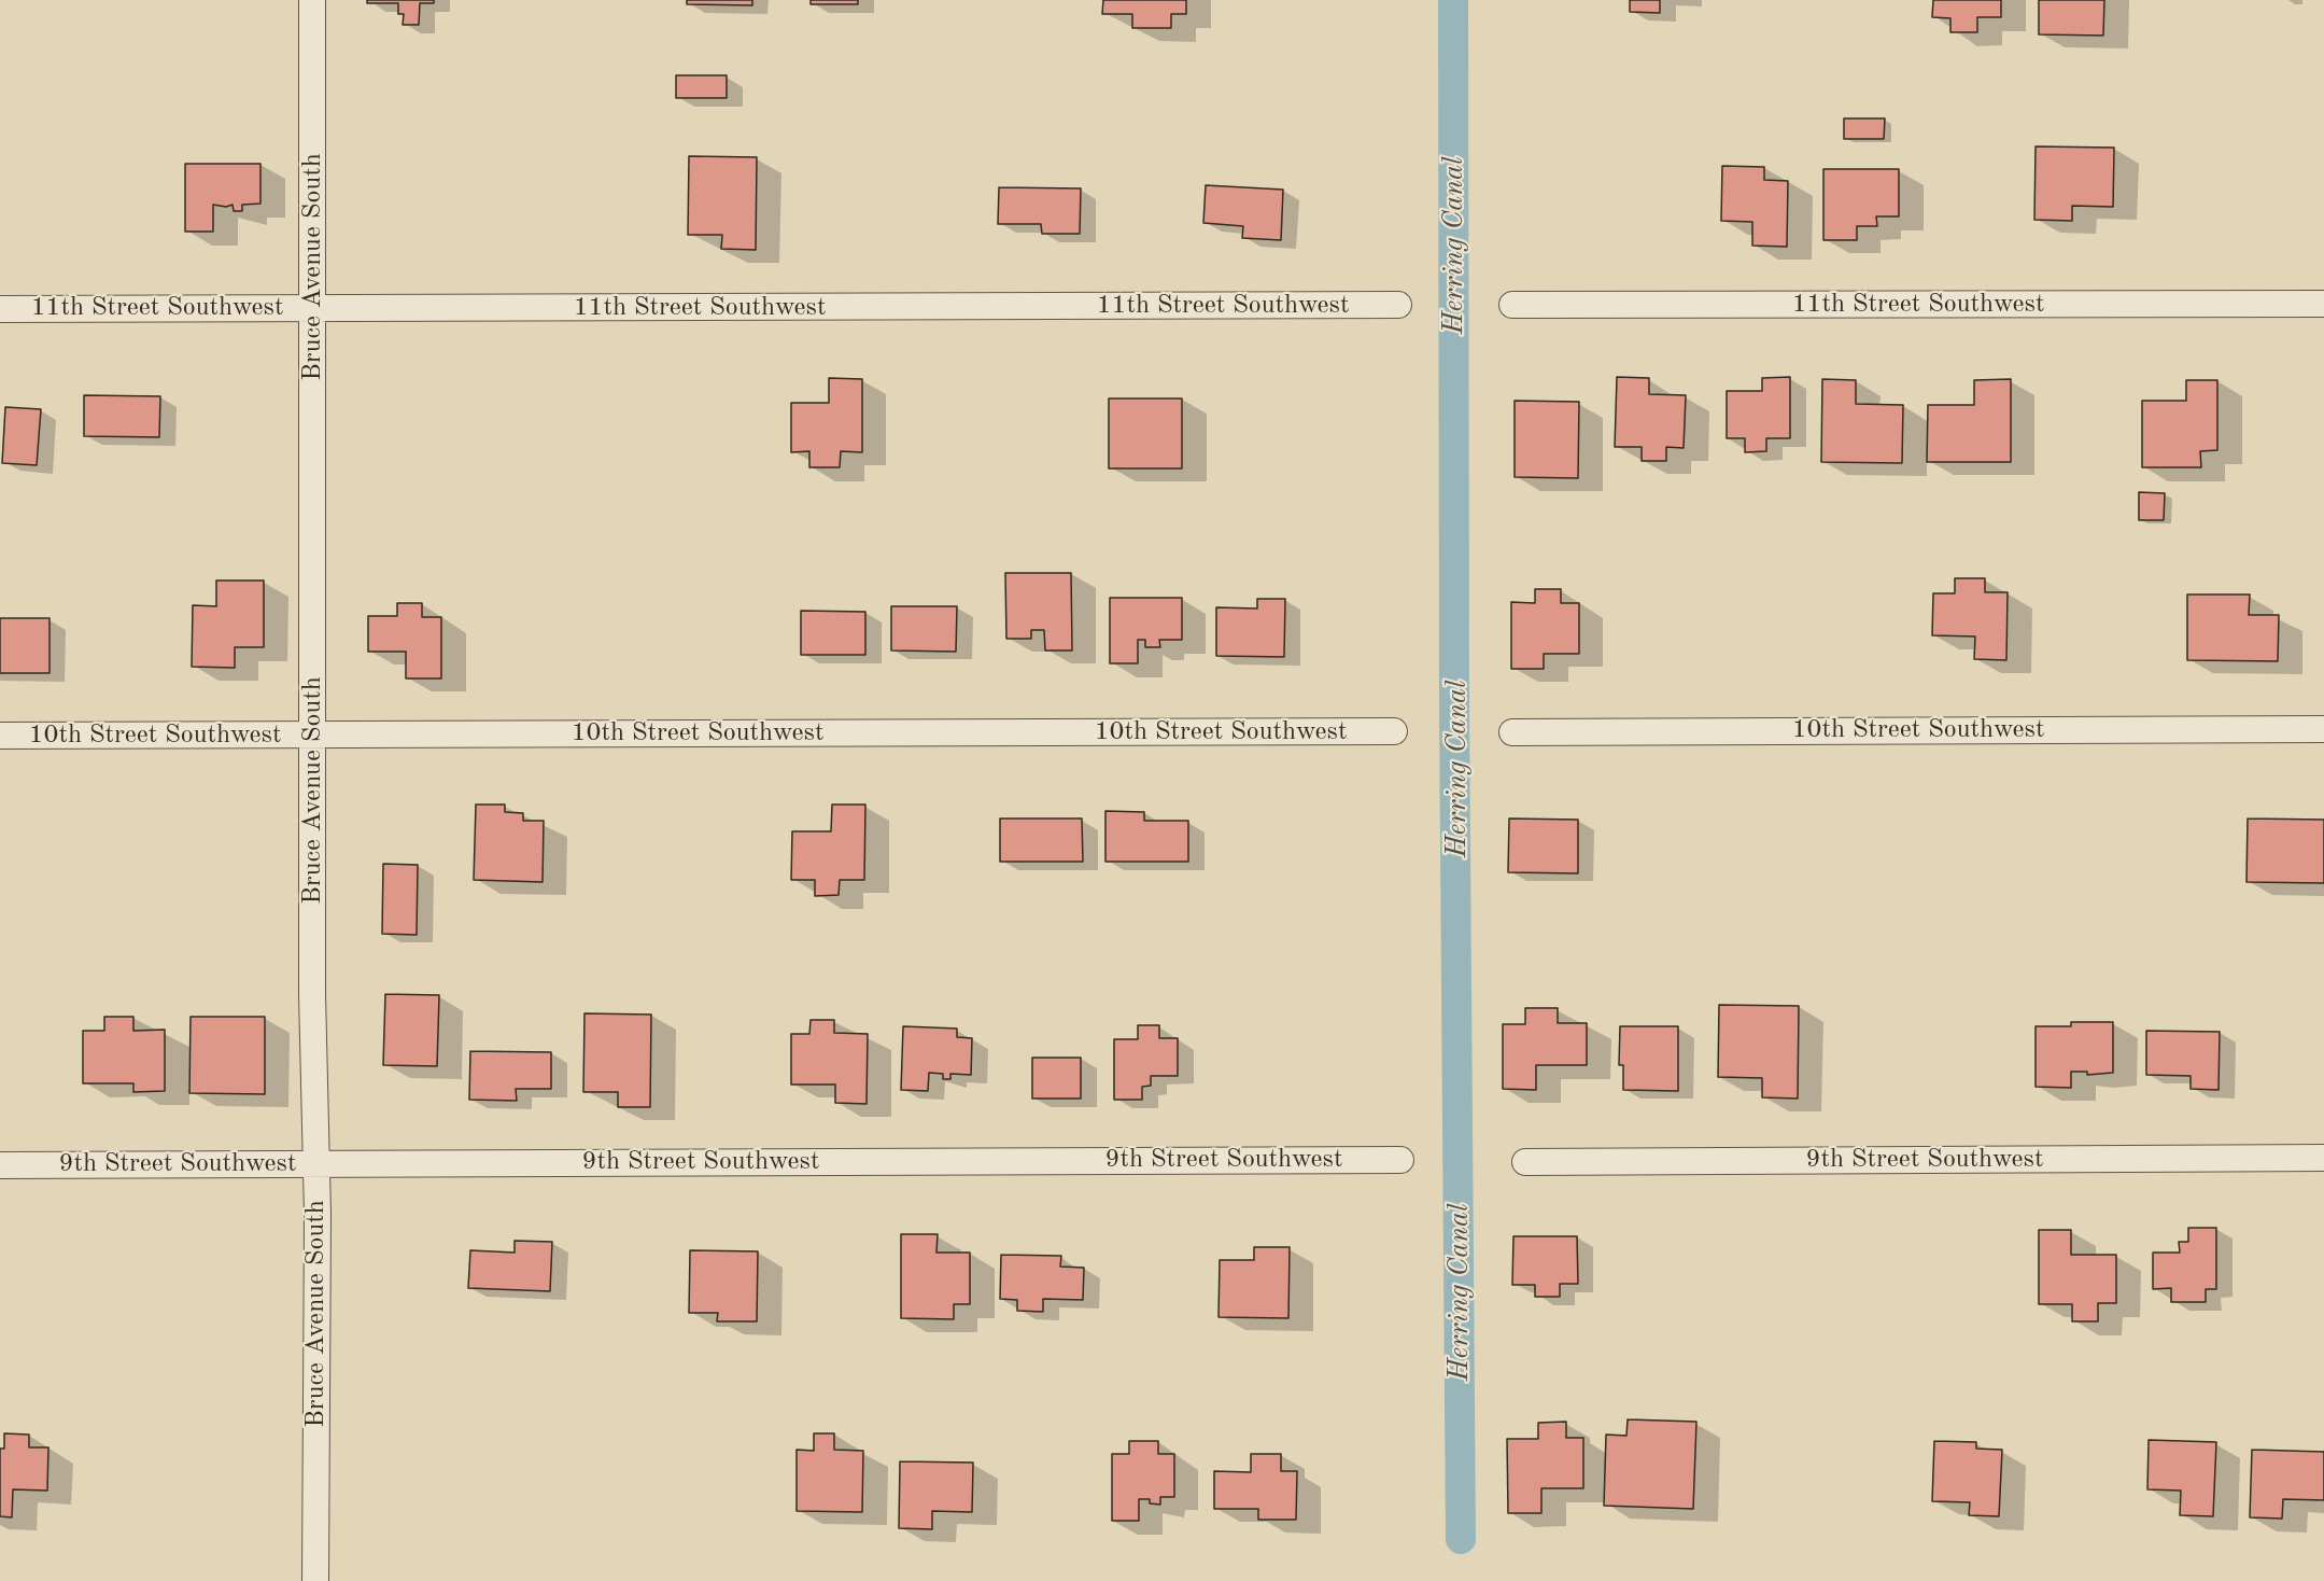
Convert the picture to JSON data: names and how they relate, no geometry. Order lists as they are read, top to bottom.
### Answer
{
  "streets": {
    "street": [
      "Bruce Avenue South",
      "11th Street Southwest",
      "10th Street Southwest",
      "9th Street Southwest"
    ]
  },
  "crossings": [
    ["Bruce Avenue South", "11th Street Southwest"],
    ["Bruce Avenue South", "10th Street Southwest"],
    ["Bruce Avenue South", "9th Street Southwest"]
  ],
  "water": ["Herring Canal"]
}
